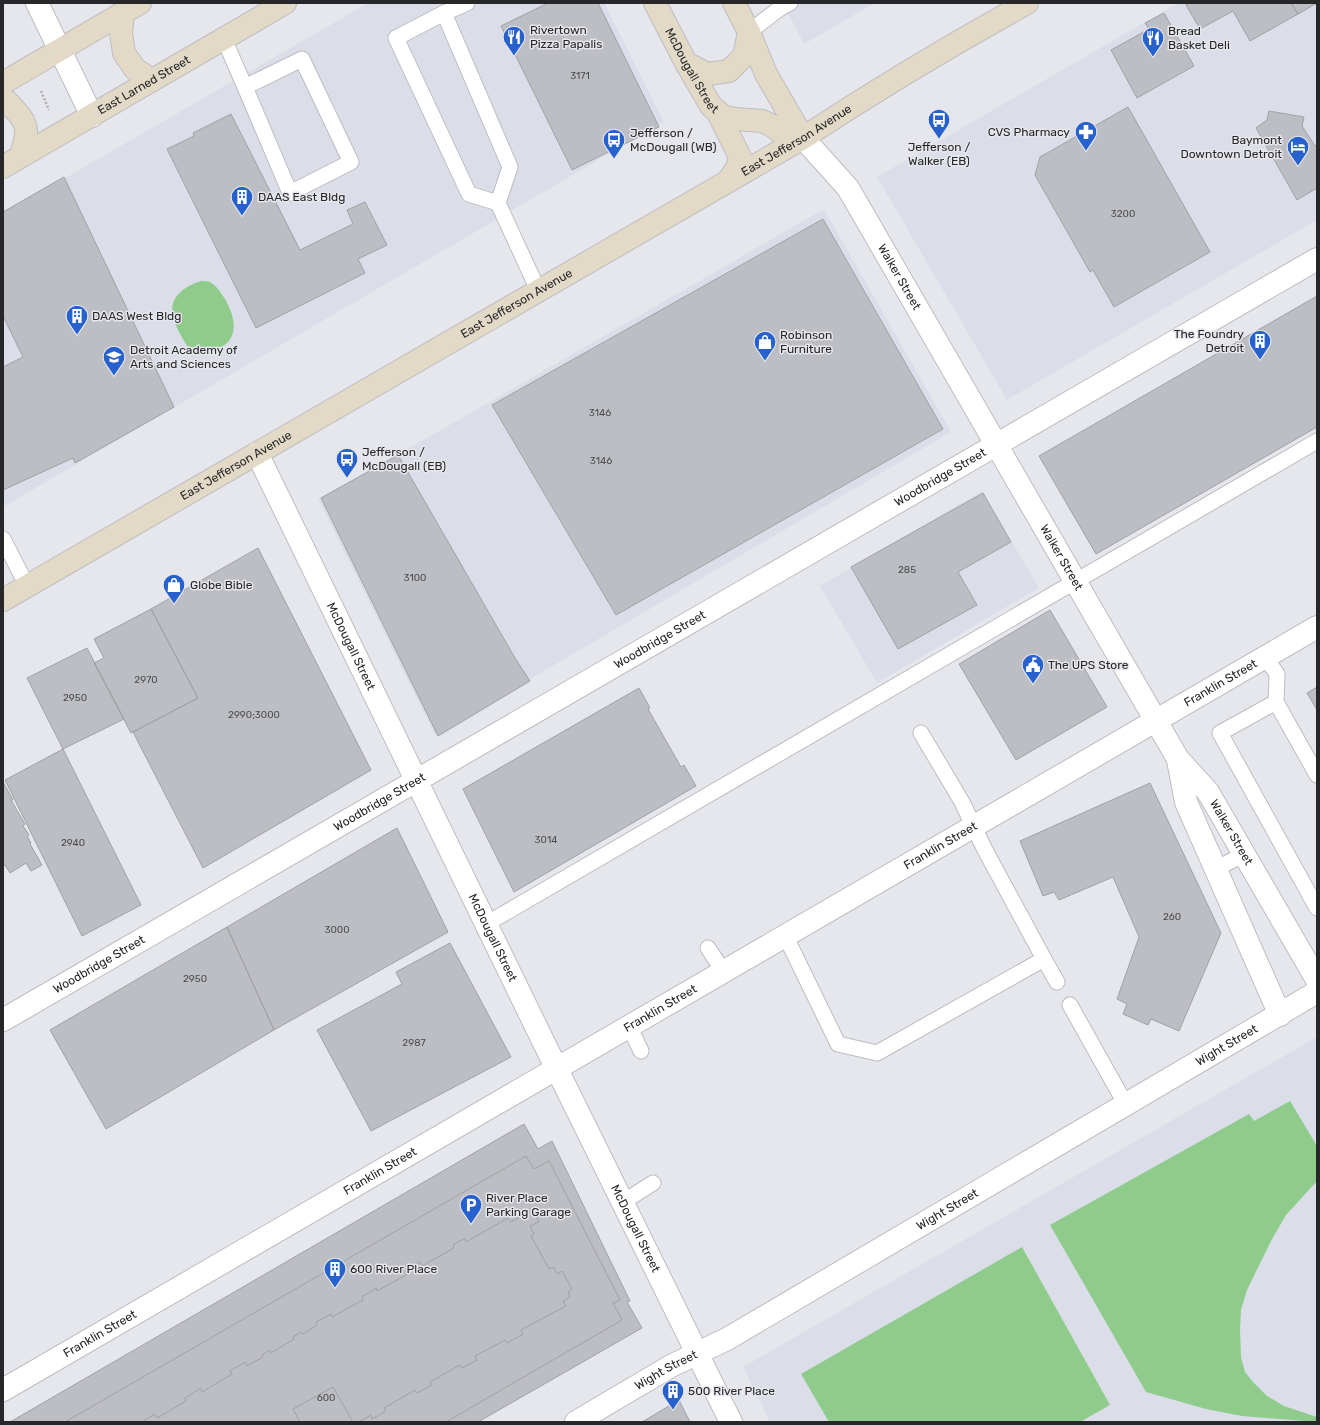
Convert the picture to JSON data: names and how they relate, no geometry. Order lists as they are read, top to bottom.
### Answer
{
  "streets": {
    "main road": ["McDougall Street", "East Larned Street", "East Jefferson Avenue"],
    "street": [
      "Walker Street",
      "Woodbridge Street",
      "Franklin Street",
      "Wight Street"
    ]
  },
  "crossings": [
    ["McDougall Street", "East Jefferson Avenue"],
    ["McDougall Street", "Walker Street"],
    ["McDougall Street", "Woodbridge Street"],
    ["McDougall Street", "Franklin Street"],
    ["McDougall Street", "Wight Street"],
    ["East Jefferson Avenue", "Walker Street"],
    ["Walker Street", "Woodbridge Street"],
    ["Walker Street", "Franklin Street"]
  ],
  "places": {
    "restaurant": ["Rivertown Pizza Papalis", "Bread Basket Deli"],
    "bus stop": ["Jefferson / Walker (EB)", "Jefferson / McDougall (WB)", "Jefferson / McDougall (EB)"],
    "pharmacy": ["CVS Pharmacy"],
    "hotel": ["Baymont Downtown Detroit"],
    "building": [
      "DAAS East Bldg",
      "DAAS West Bldg",
      "The Foundry Detroit",
      "600 River Place",
      "500 River Place"
    ],
    "shop": ["Robinson Furniture", "Globe Bible"],
    "school or university": ["Detroit Academy of Arts and Sciences"],
    "public building": ["The UPS Store"],
    "parking": ["River Place Parking Garage"]
  },
  "house_numbers": [
    "3171",
    "3200",
    "3146",
    "3146",
    "285",
    "3100",
    "2970",
    "2950",
    "2990;3000",
    "3014",
    "2940",
    "260",
    "3000",
    "2950",
    "2987",
    "600"
  ]
}
